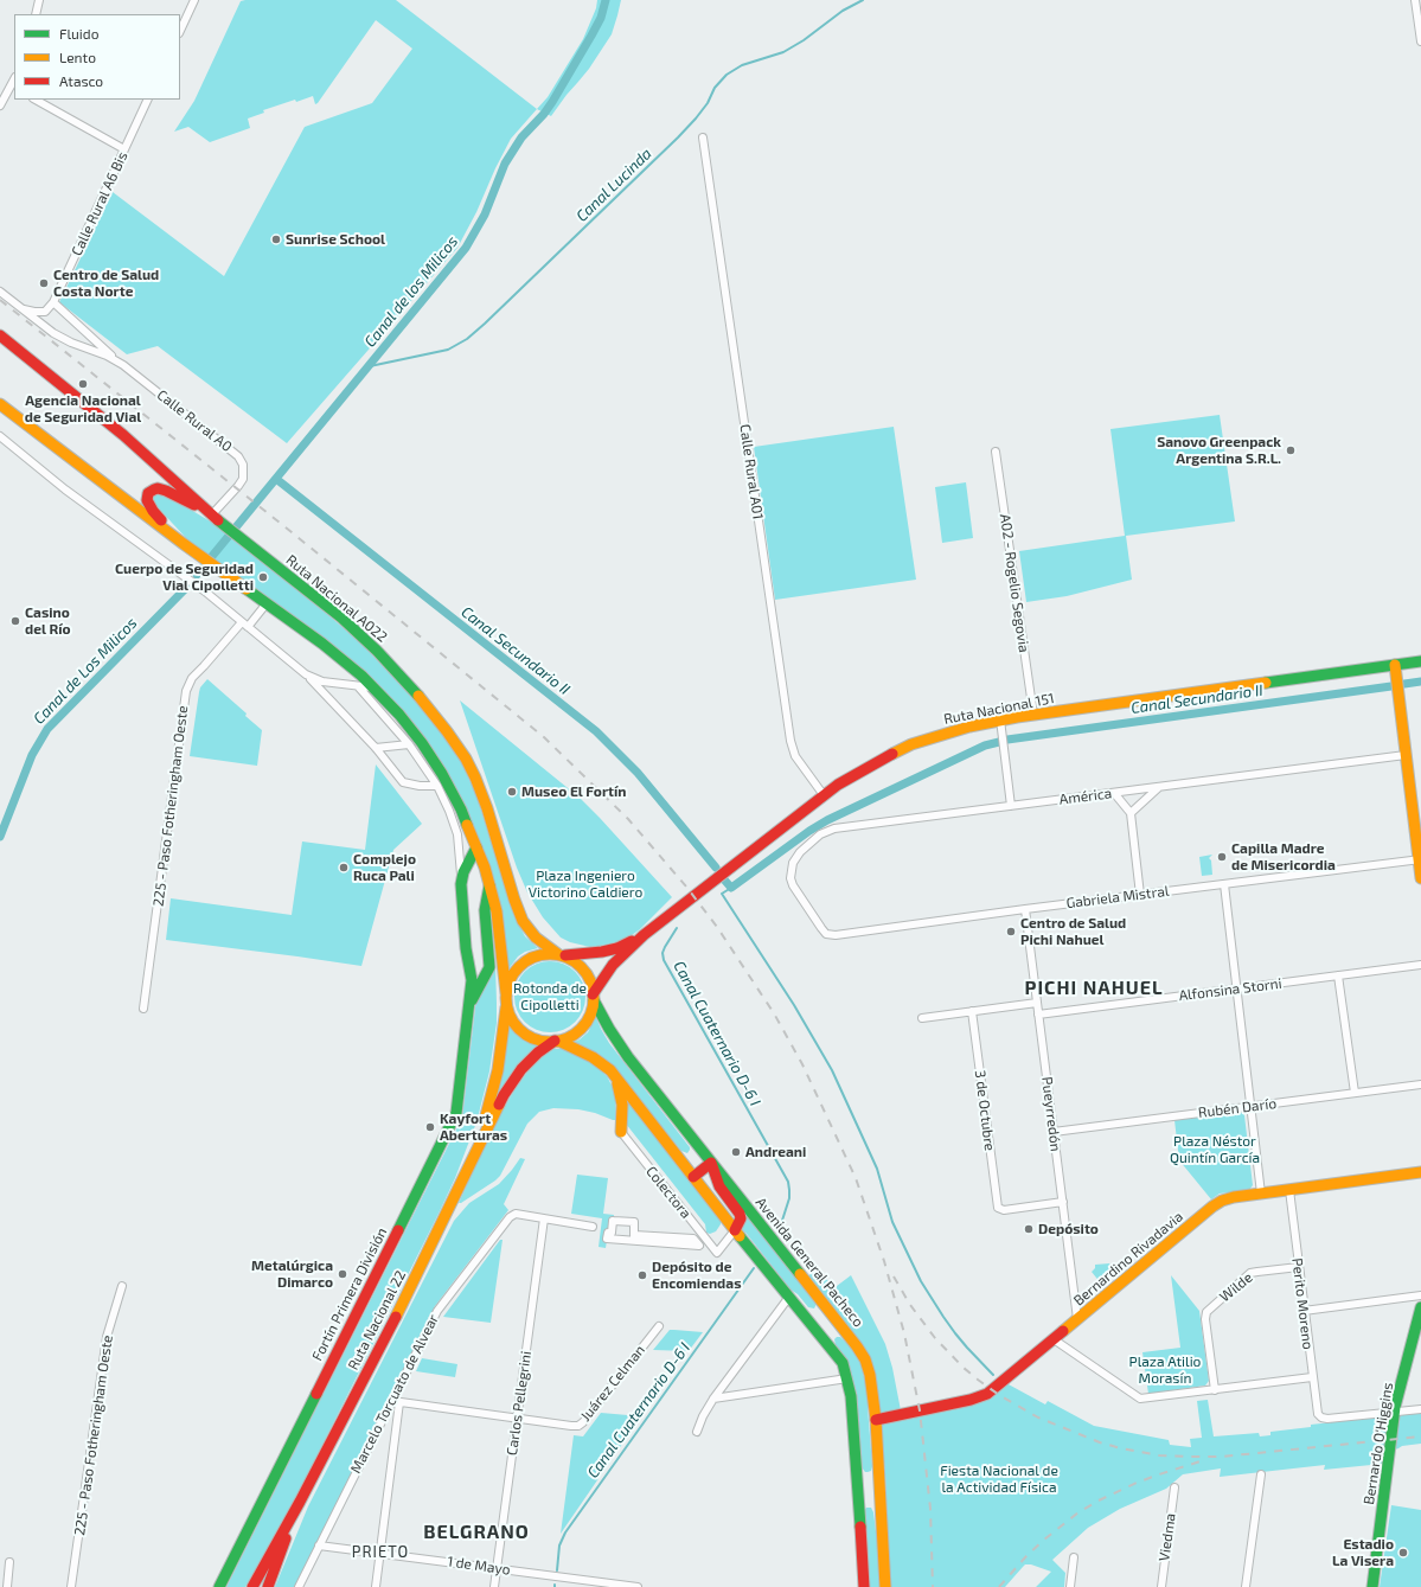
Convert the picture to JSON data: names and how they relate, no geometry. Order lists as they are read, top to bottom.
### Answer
{
  "streets": {
    "main road": [
      "Ruta Nacional A022",
      "Ruta Nacional 151",
      "Bernardino Rivadavia",
      "Avenida General Pacheco",
      "Fortín Primera División",
      "Ruta Nacional 22",
      "Bernardo O'Higgins"
    ],
    "street": [
      "Calle Rural A6 Bis",
      "Calle Rural A0",
      "Calle Rural A01",
      "A02 - Rogelio Segovia",
      "América",
      "225 - Paso Fotheringham Oeste",
      "Gabriela Mistral",
      "Alfonsina Storni",
      "Rubén Darío",
      "3 de Octubre",
      "Pueyrredón",
      "Colectora",
      "Wilde",
      "Perito Moreno",
      "Juárez Celman",
      "Marcelo Torcuato de Alvear",
      "Carlos Pellegrini",
      "Viedma",
      "1 de Mayo"
    ]
  },
  "crossings": [
    ["Calle Rural A6 Bis", "Calle Rural A0"],
    ["Calle Rural A0", "Ruta Nacional A022"],
    ["Calle Rural A01", "Ruta Nacional 151"],
    ["A02 - Rogelio Segovia", "Ruta Nacional 151"],
    ["Ruta Nacional A022", "Ruta Nacional 151"],
    ["Ruta Nacional A022", "Avenida General Pacheco"],
    ["Ruta Nacional A022", "Ruta Nacional 22"],
    ["Ruta Nacional 151", "Avenida General Pacheco"],
    ["Ruta Nacional 151", "Ruta Nacional 22"],
    ["América", "Gabriela Mistral"],
    ["Gabriela Mistral", "Pueyrredón"],
    ["Alfonsina Storni", "Pueyrredón"],
    ["Rubén Darío", "Pueyrredón"],
    ["3 de Octubre", "Pueyrredón"],
    ["Pueyrredón", "Bernardino Rivadavia"],
    ["Bernardino Rivadavia", "Avenida General Pacheco"],
    ["Bernardino Rivadavia", "Perito Moreno"],
    ["Avenida General Pacheco", "Ruta Nacional 22"],
    ["Wilde", "Perito Moreno"],
    ["Perito Moreno", "Bernardo O'Higgins"],
    ["Juárez Celman", "Marcelo Torcuato de Alvear"],
    ["Juárez Celman", "Carlos Pellegrini"],
    ["Marcelo Torcuato de Alvear", "Carlos Pellegrini"],
    ["Marcelo Torcuato de Alvear", "1 de Mayo"],
    ["Carlos Pellegrini", "1 de Mayo"]
  ],
  "districts": ["PICHI NAHUEL", "BELGRANO", "PRIETO"],
  "water": [
    "Canal Lucinda",
    "Canal de los Milicos",
    "Canal Secundario II",
    "Canal de Los Milicos",
    "Canal Cuaternario D-6 I"
  ],
  "parks": [
    "Plaza Ingeniero Victorino Caldiero",
    "Rotonda de Cipolletti",
    "Plaza Néstor Quintín García",
    "Plaza Atilio Morasín",
    "Fiesta Nacional de la Actividad Física"
  ],
  "places": [
    "Sunrise School",
    "Centro de Salud Costa Norte",
    "Agencia Nacional de Seguridad Vial",
    "Sanovo Greenpack Argentina S.R.L.",
    "Cuerpo de Seguridad Vial Cipolletti",
    "Casino del Río",
    "Museo El Fortín",
    "Capilla Madre de Misericordia",
    "Complejo Ruca Pali",
    "Centro de Salud Pichi Nahuel",
    "Kayfort Aberturas",
    "Andreani",
    "Depósito",
    "Metalúrgica Dimarco",
    "Depósito de Encomiendas",
    "Estadio La Visera"
  ],
  "legend": ["Fluido", "Lento", "Atasco"]
}
